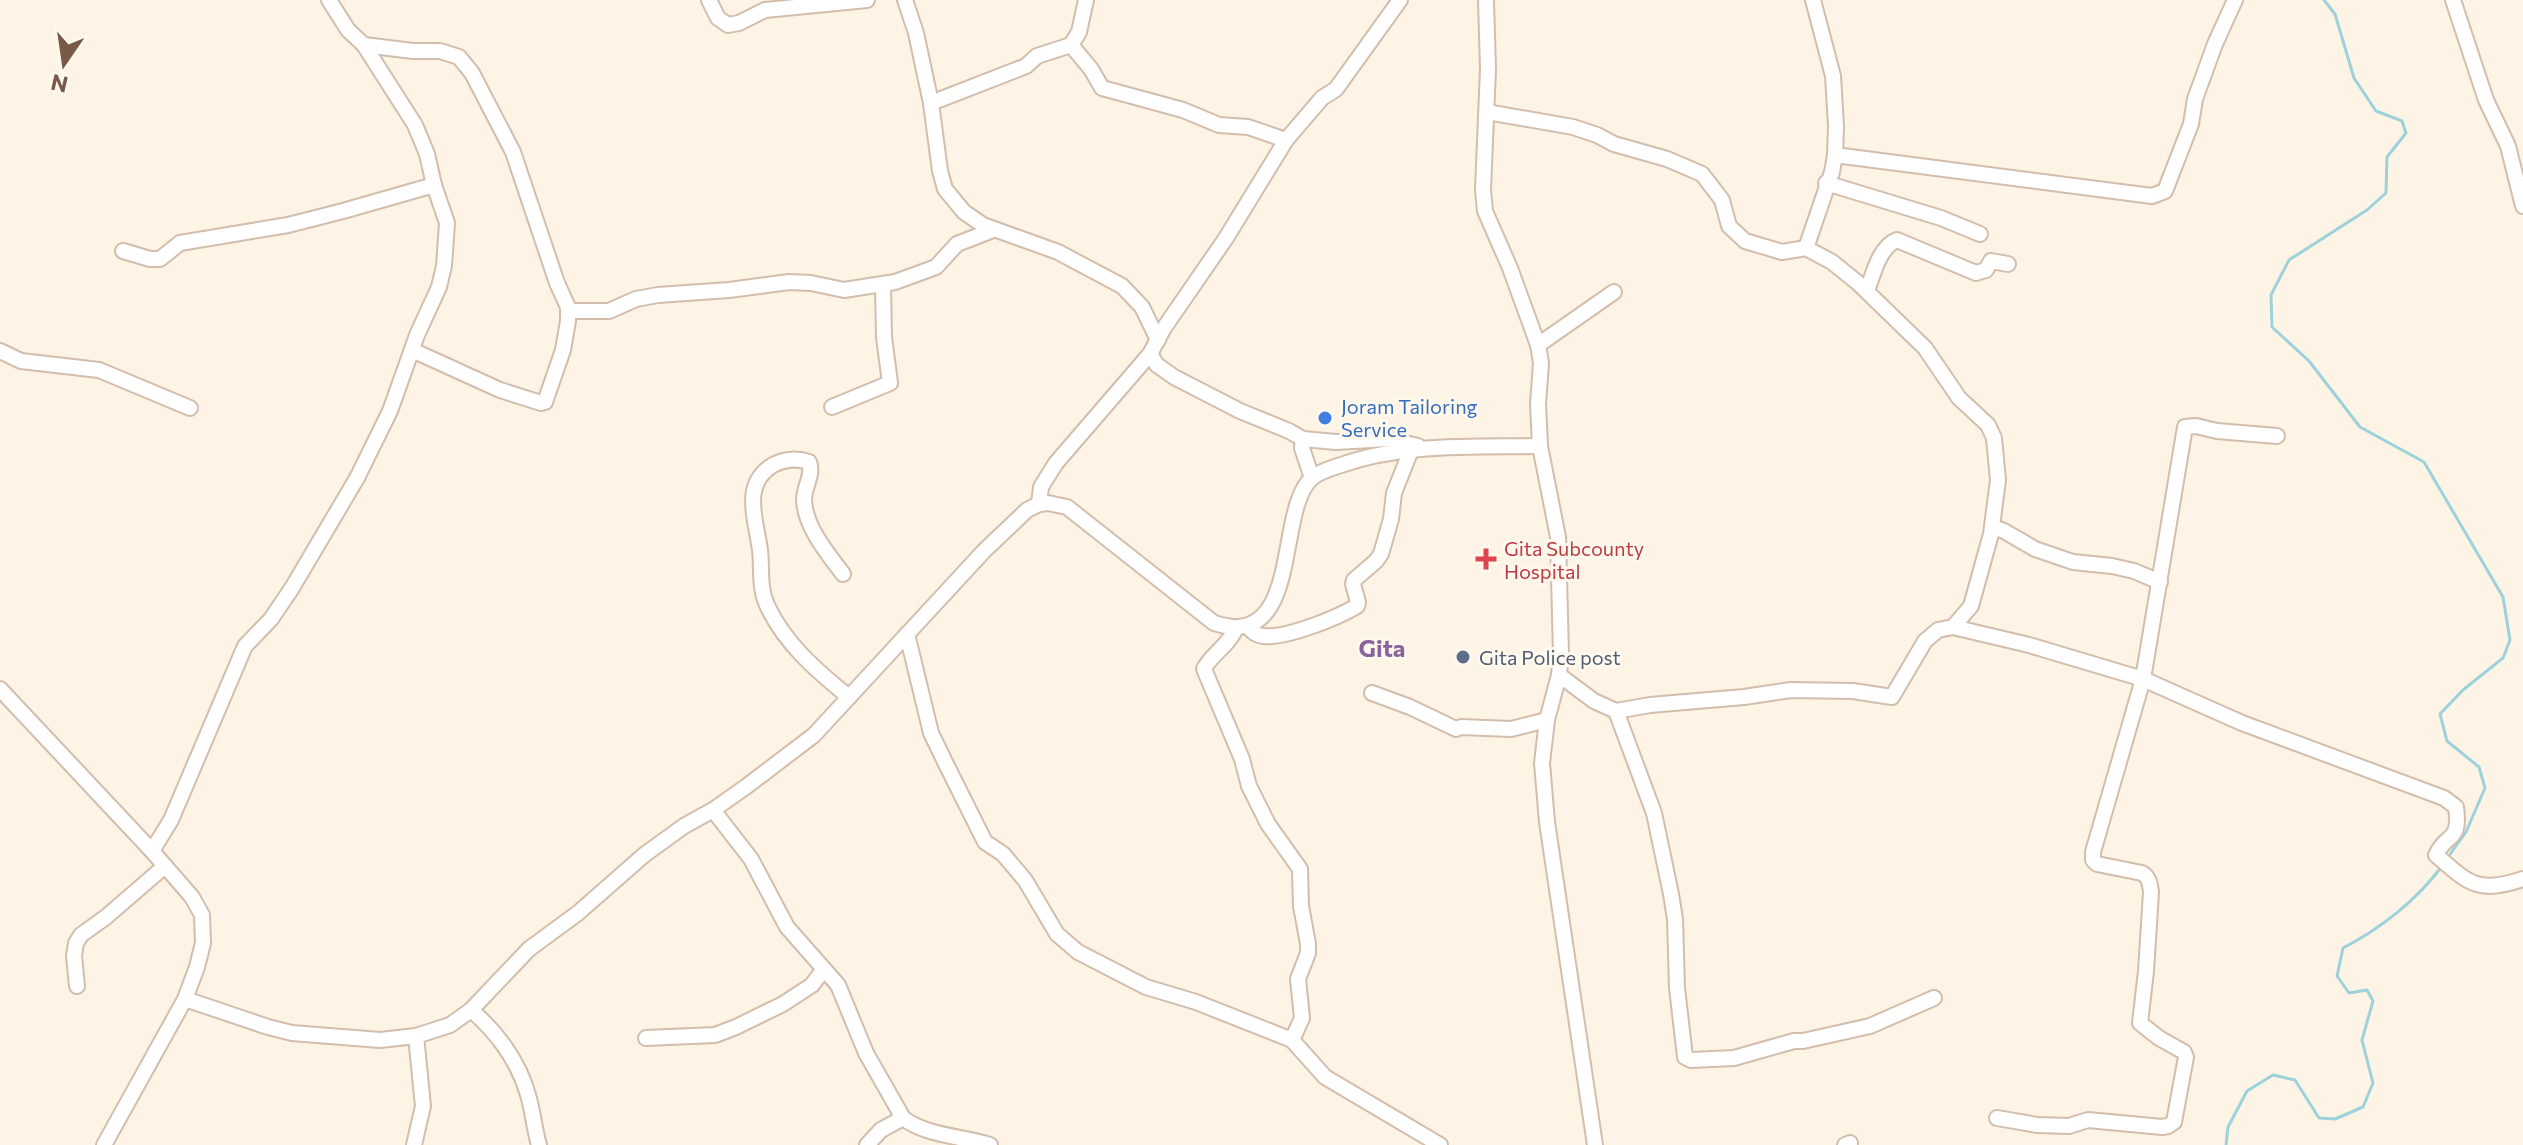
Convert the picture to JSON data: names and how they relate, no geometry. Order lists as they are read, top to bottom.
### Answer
{
  "districts": ["Gita"],
  "places": {
    "other": ["Joram Tailoring Service", "Gita Police post"],
    "health": ["Gita Subcounty Hospital"]
  },
  "north": "bottom"
}
